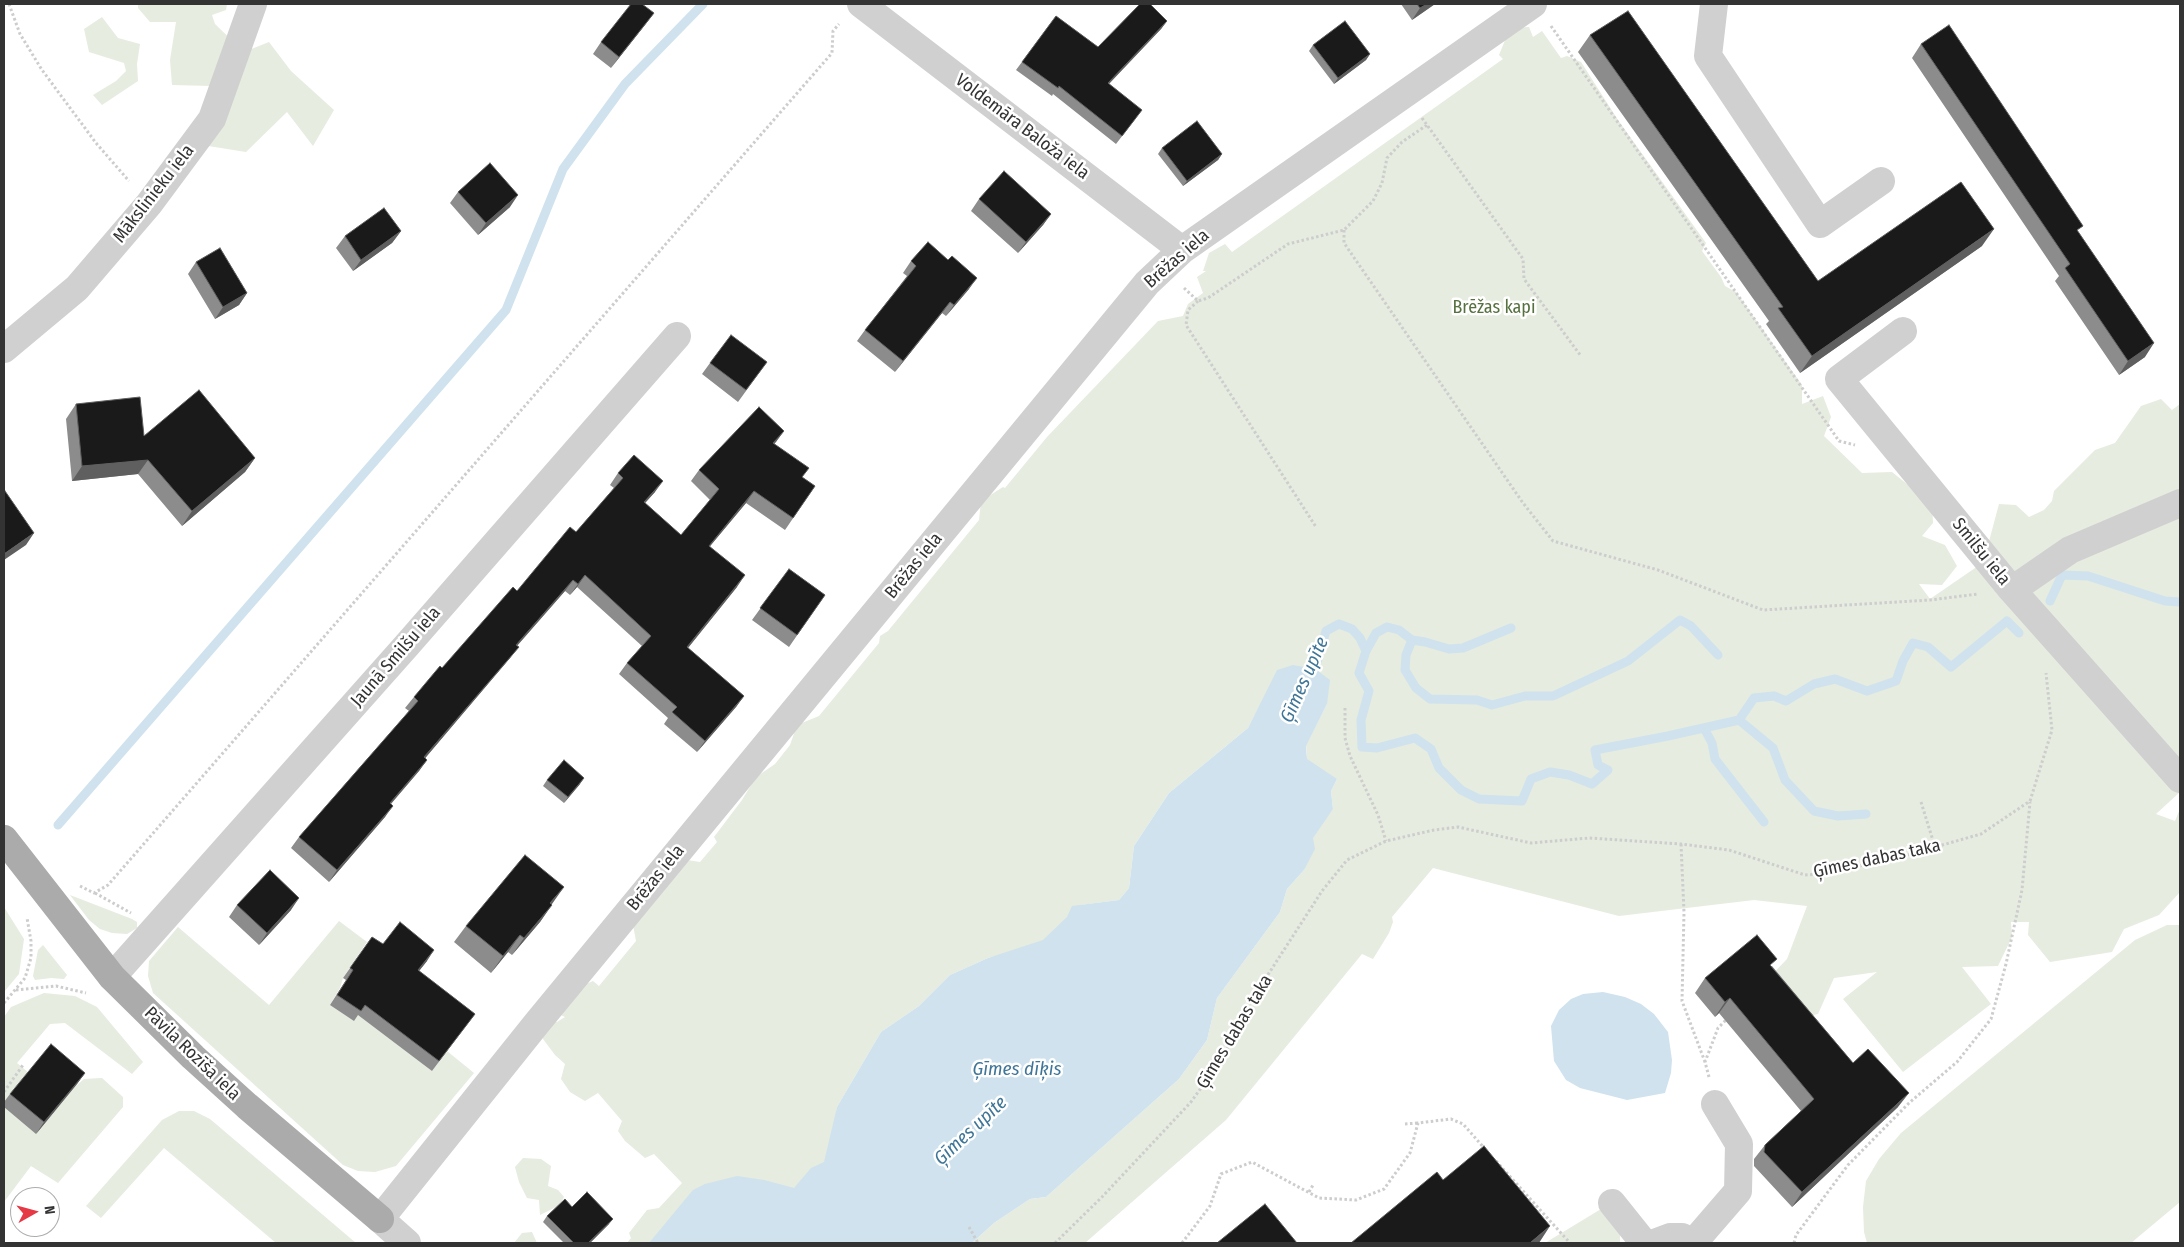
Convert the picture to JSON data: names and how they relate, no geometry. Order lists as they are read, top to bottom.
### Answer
{
  "streets": {
    "main road": ["Pāvila Rozīša iela"],
    "street": [
      "Voldemāra Baloža iela",
      "Mākslinieku iela",
      "Brēžas iela",
      "Smilšu iela",
      "Jaunā Smilšu iela"
    ],
    "path": ["Ģīmes dabas taka"]
  },
  "crossings": [
    ["Voldemāra Baloža iela", "Brēžas iela"],
    ["Brēžas iela", "Pāvila Rozīša iela"],
    ["Jaunā Smilšu iela", "Pāvila Rozīša iela"]
  ],
  "water": ["Ģīmes upīte", "Ģīmes dīķis"],
  "parks": ["Brēžas kapi"],
  "north": "right"
}
